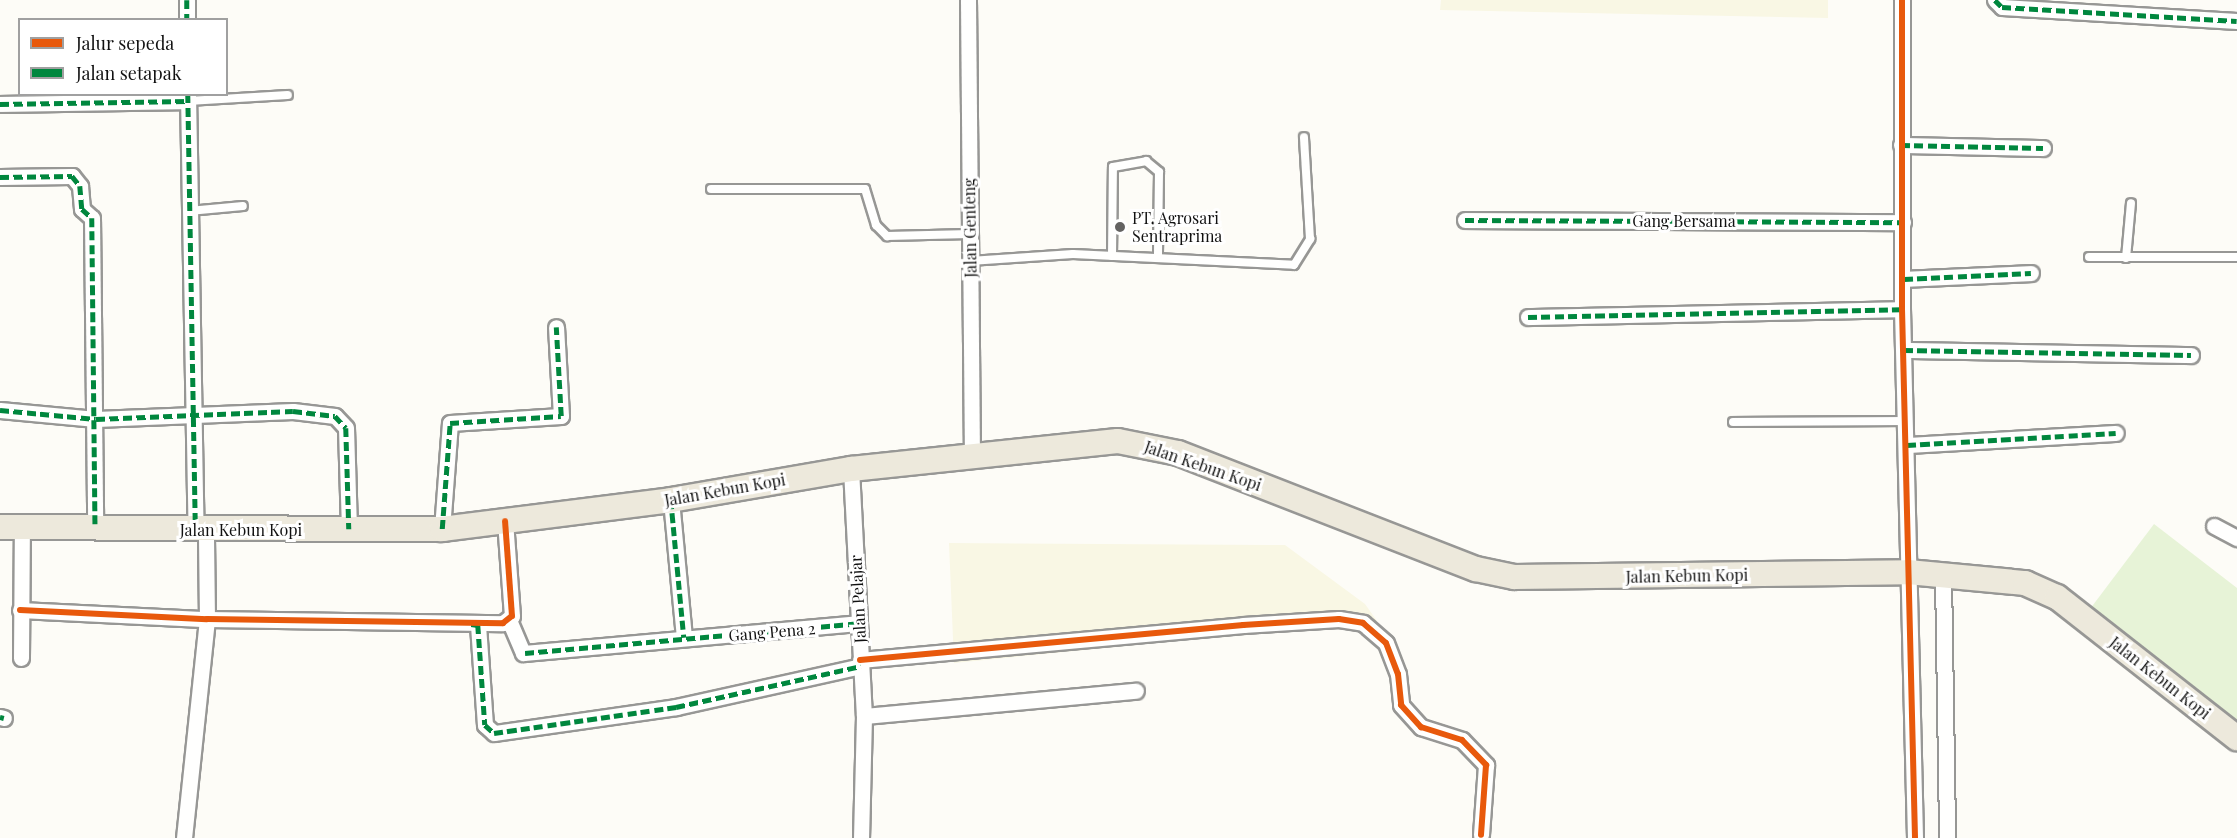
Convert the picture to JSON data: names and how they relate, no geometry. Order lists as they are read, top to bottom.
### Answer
{
  "streets": {
    "main road": ["Jalan Kebun Kopi"],
    "street": [
      "Gang Bersama",
      "Jalan Genteng",
      "Jalan Pelajar",
      "Gang Pena 2"
    ]
  },
  "crossings": [
    ["Jalan Genteng", "Jalan Kebun Kopi"],
    ["Jalan Kebun Kopi", "Jalan Pelajar"],
    ["Jalan Pelajar", "Gang Pena 2"]
  ],
  "places": ["PT. Agrosari Sentraprima"],
  "legend": ["Jalur sepeda", "Jalan setapak"]
}
